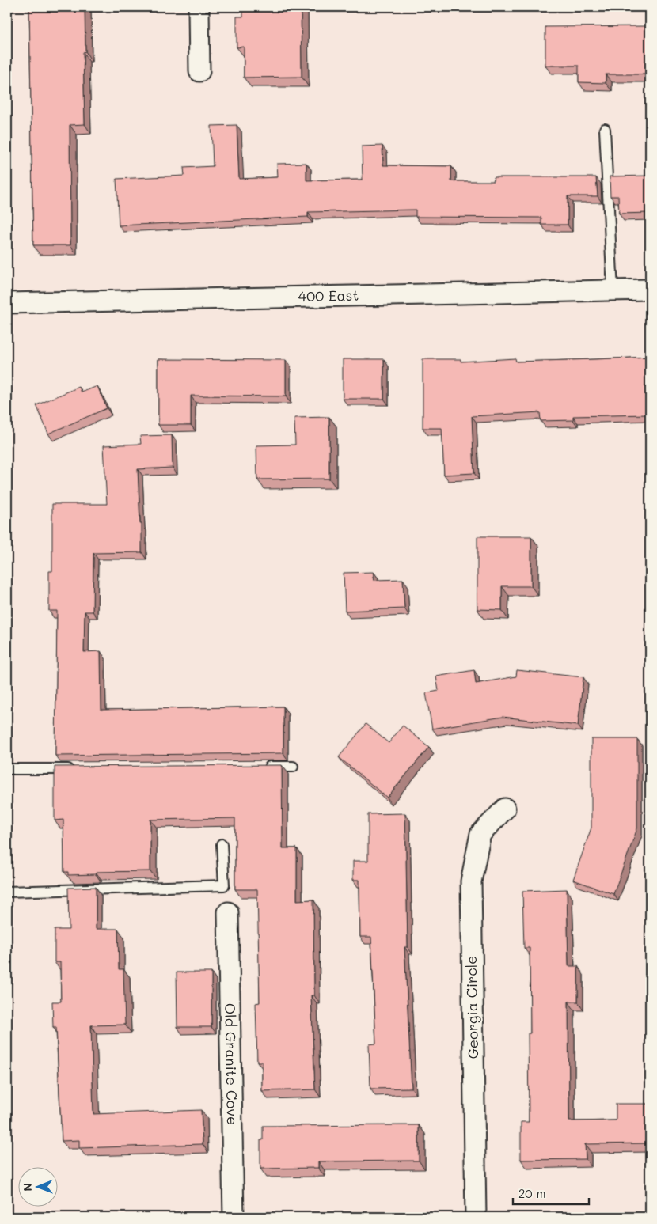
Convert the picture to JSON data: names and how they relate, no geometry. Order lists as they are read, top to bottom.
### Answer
{
  "streets": {
    "street": ["400 East", "Georgia Circle", "Old Granite Cove"]
  },
  "scale_bar": "20 m",
  "north": "left"
}
